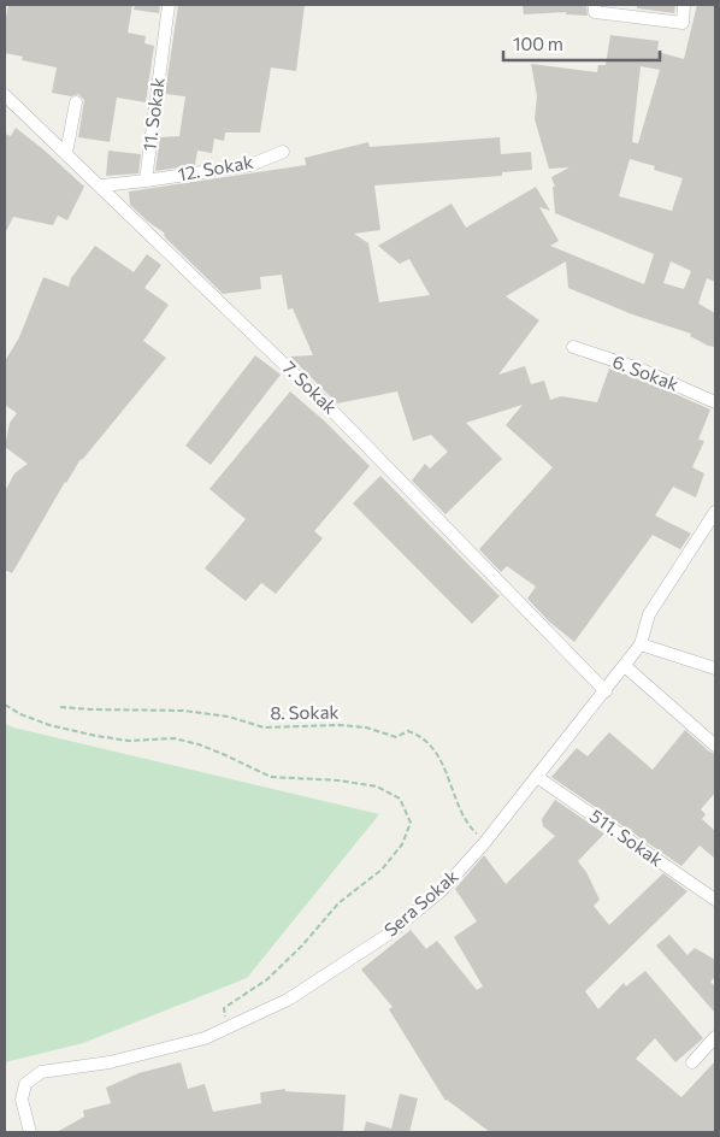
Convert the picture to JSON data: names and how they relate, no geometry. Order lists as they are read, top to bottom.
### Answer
{
  "streets": {
    "street": [
      "11. Sokak",
      "12. Sokak",
      "6. Sokak",
      "7. Sokak",
      "511. Sokak",
      "Sera Sokak"
    ],
    "path": ["8. Sokak"]
  },
  "crossings": [
    ["11. Sokak", "12. Sokak"],
    ["7. Sokak", "Sera Sokak"],
    ["8. Sokak", "Sera Sokak"],
    ["511. Sokak", "Sera Sokak"]
  ],
  "scale_bar": "100 m"
}
